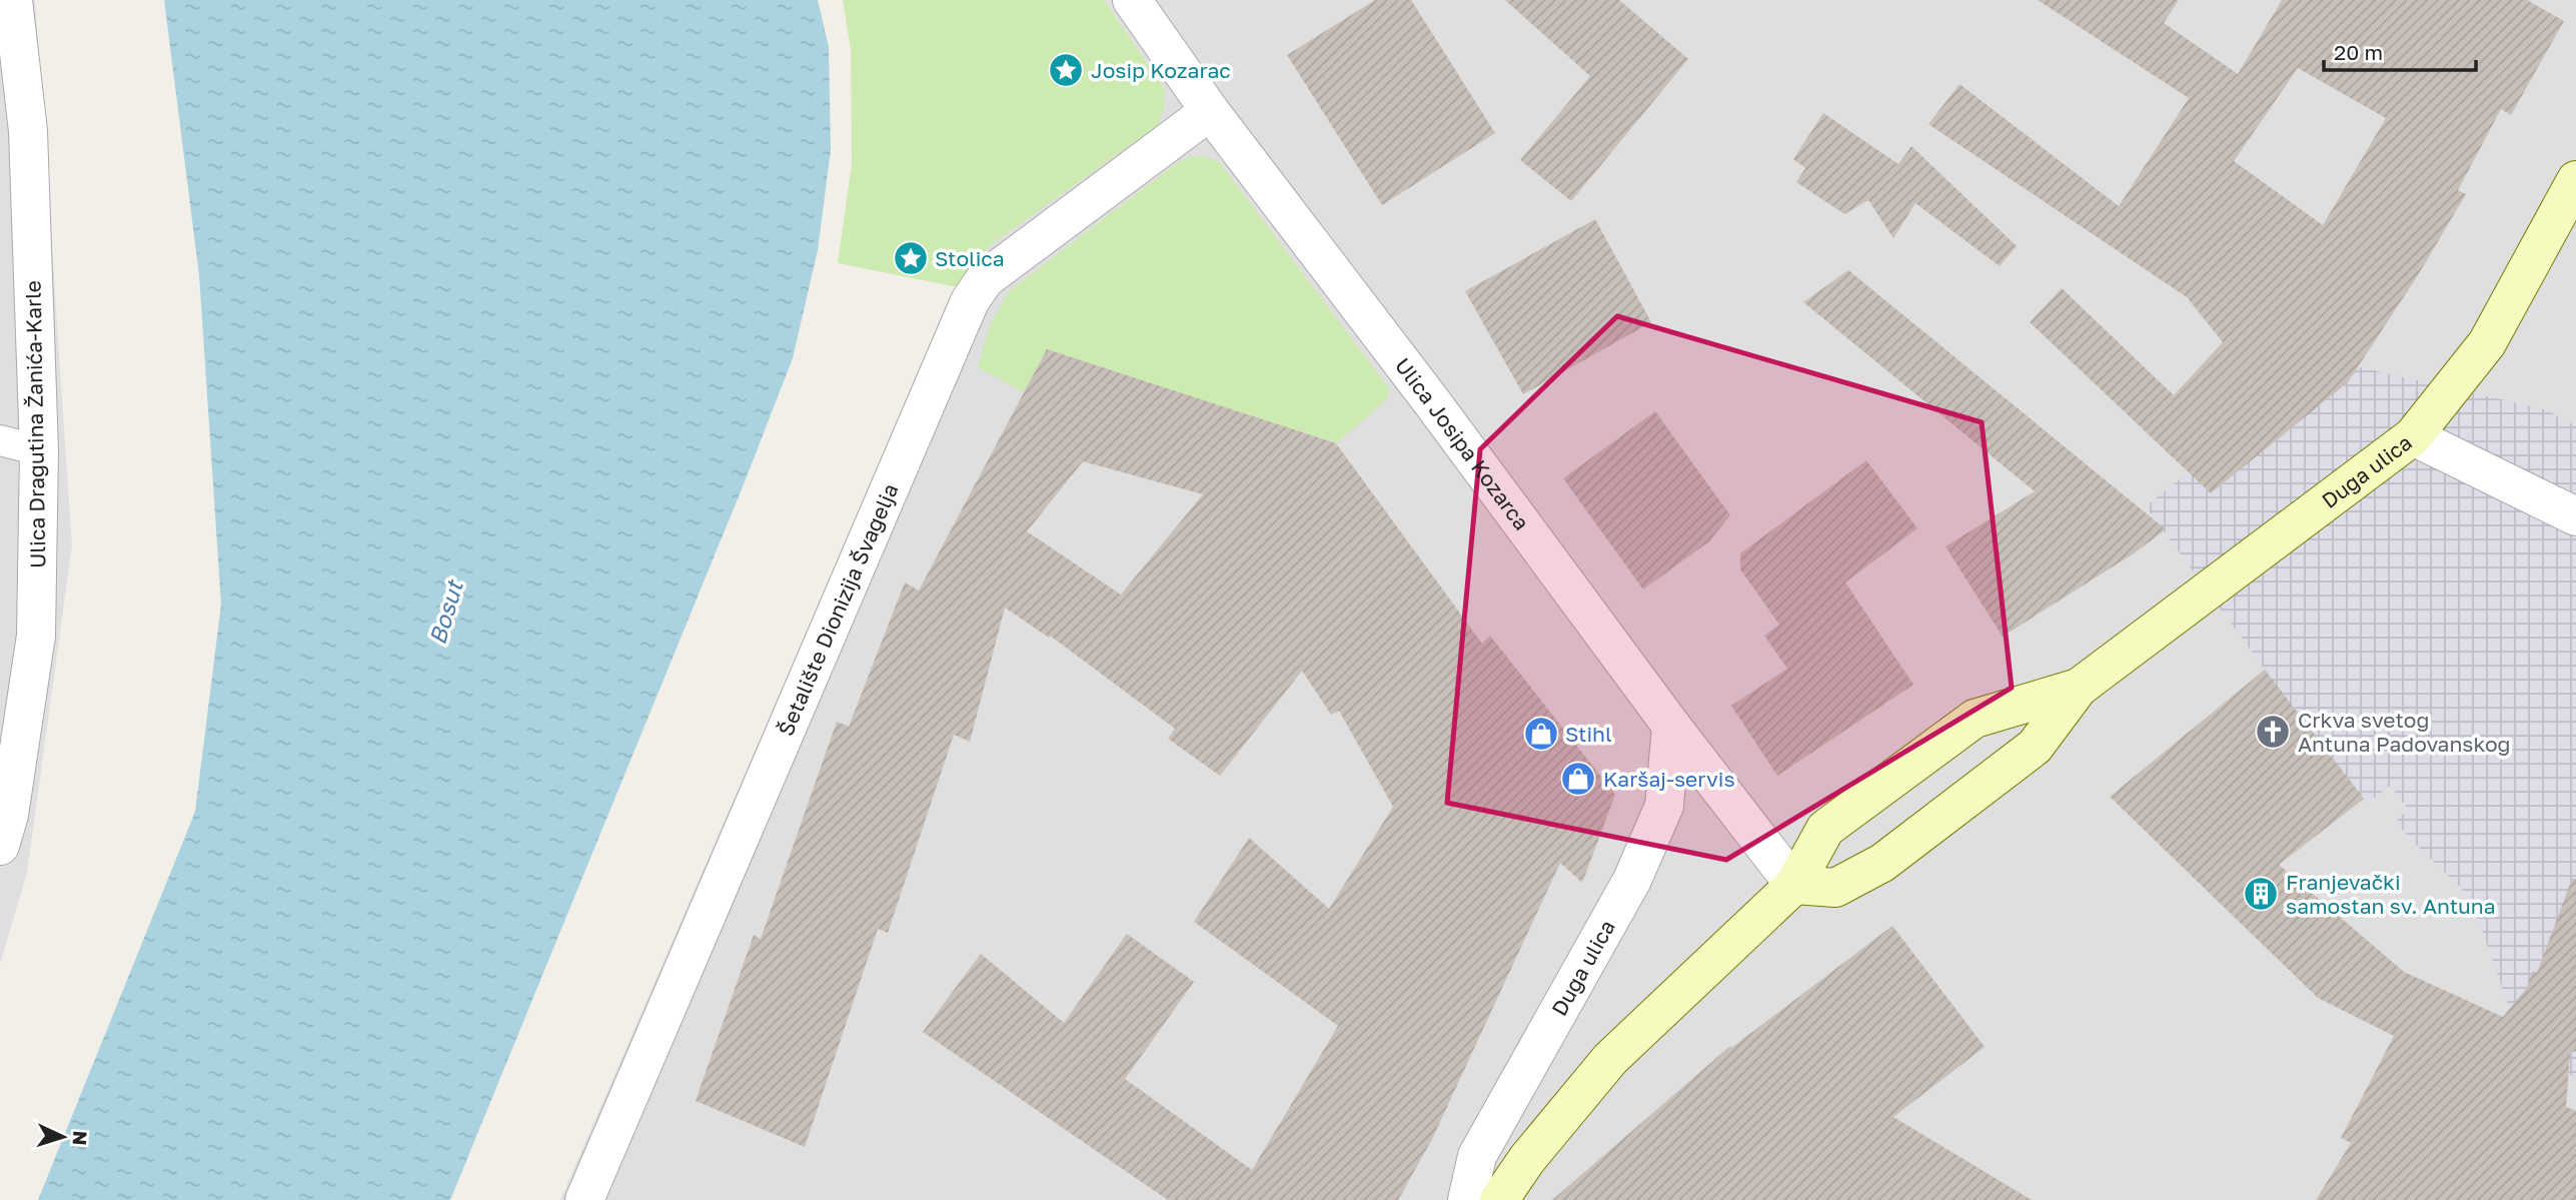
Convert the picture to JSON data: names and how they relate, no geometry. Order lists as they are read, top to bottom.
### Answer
{
  "streets": {
    "main road": ["Duga ulica"],
    "street": ["Ulica Dragutina Žanića-Karle", "Ulica Josipa Kozarca", "Šetalište Dionizija Švagelja"]
  },
  "crossings": [
    ["Ulica Josipa Kozarca", "Duga ulica"],
    ["Ulica Josipa Kozarca", "Šetalište Dionizija Švagelja"]
  ],
  "water": ["Bosut"],
  "places": {
    "place": ["Josip Kozarac", "Stolica"],
    "church": ["Crkva svetog Antuna Padovanskog"],
    "shop": ["Stihl", "Karšaj-servis"],
    "building": ["Franjevački samostan sv. Antuna"]
  },
  "scale_bar": "20 m",
  "north": "right"
}
